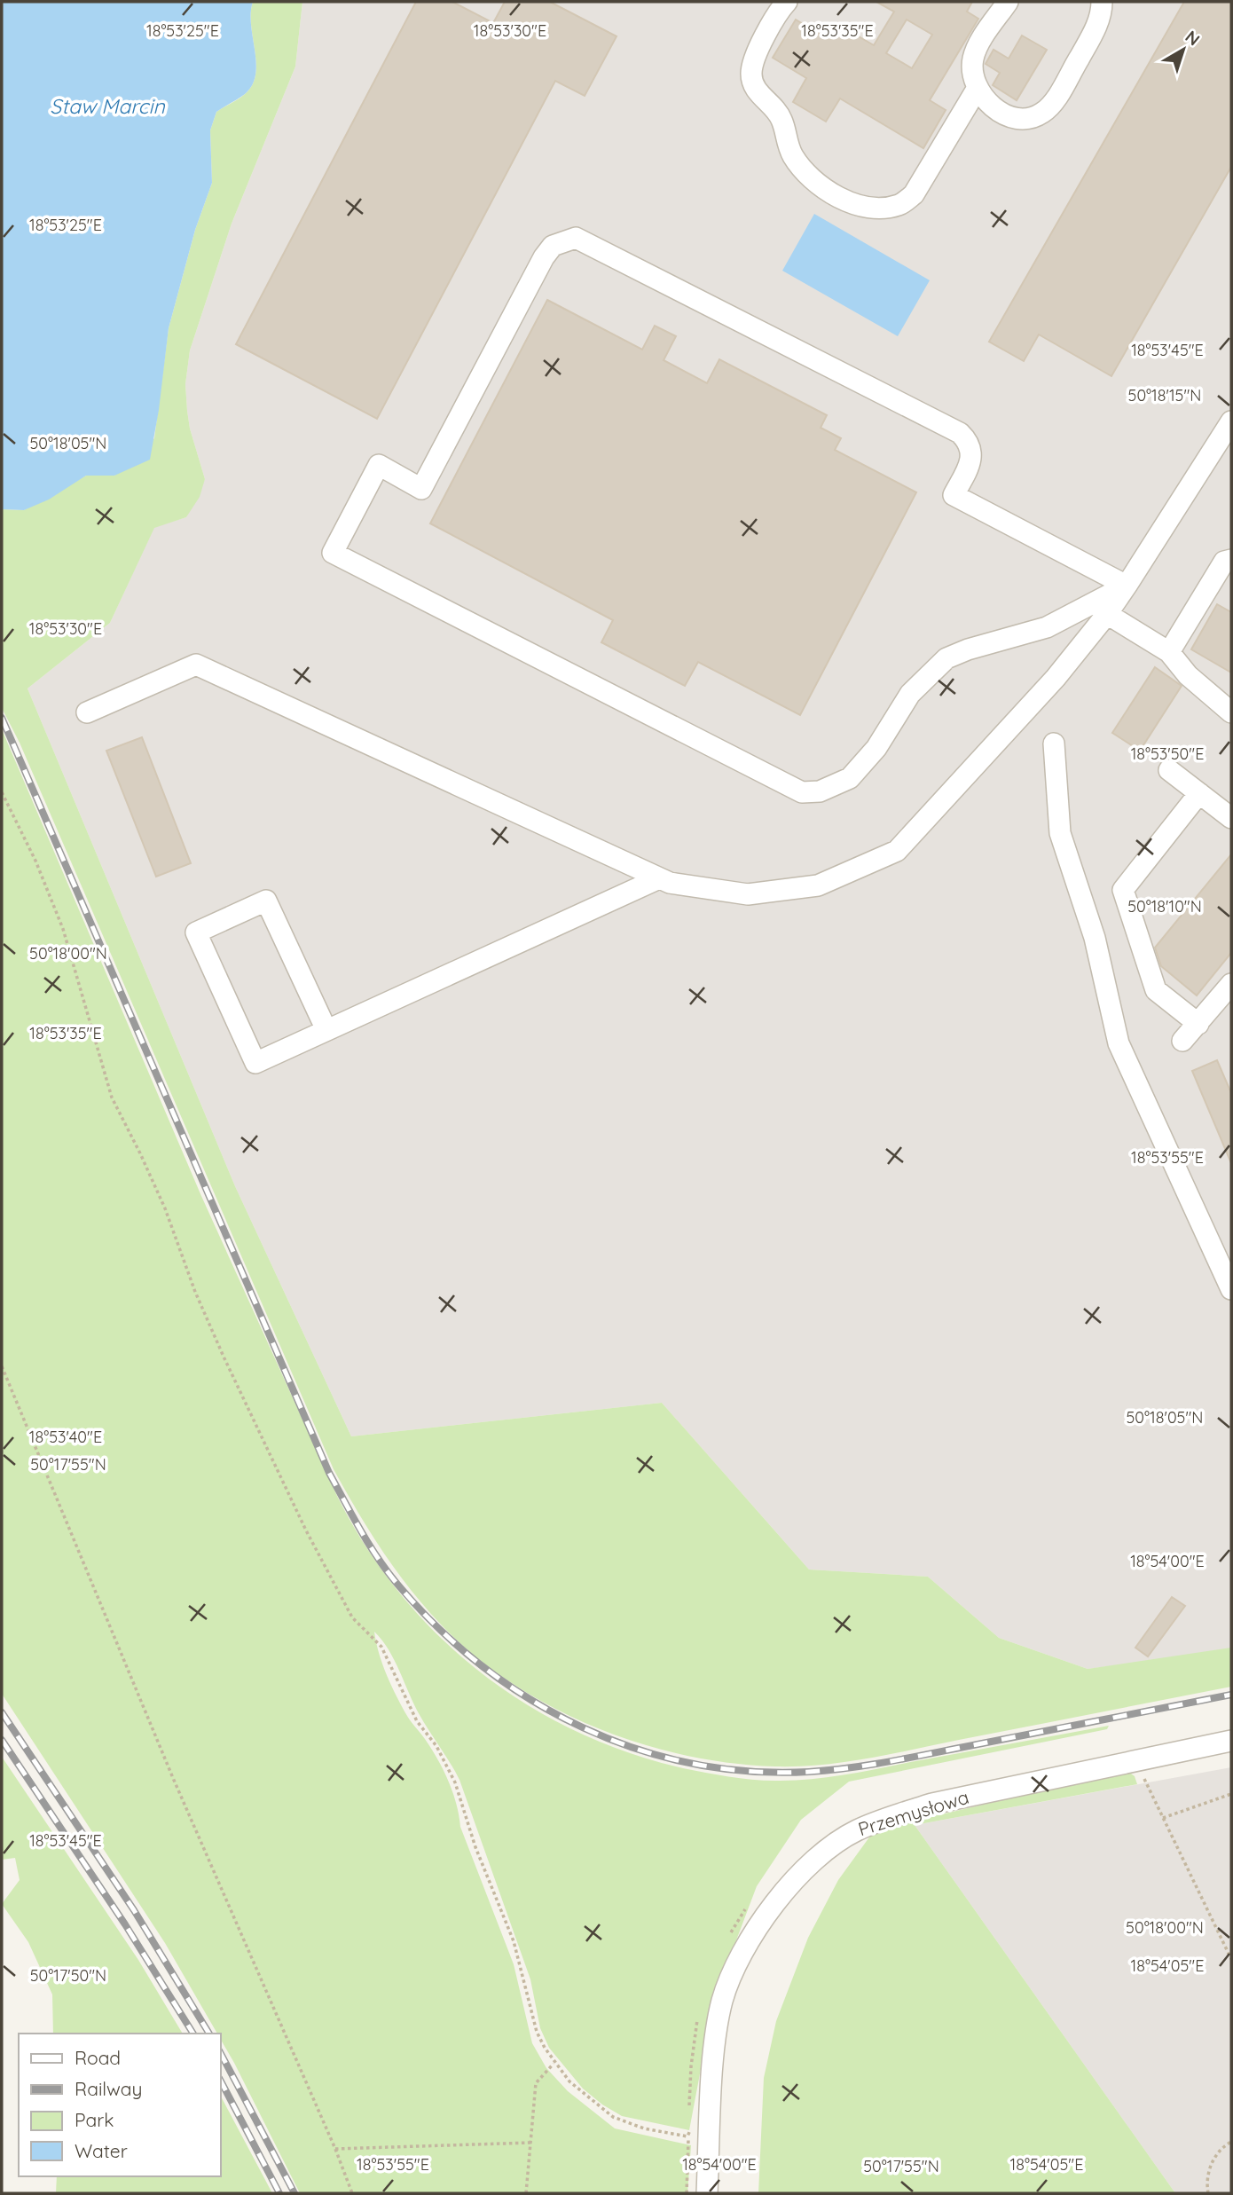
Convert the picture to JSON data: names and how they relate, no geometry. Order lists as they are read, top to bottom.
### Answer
{
  "streets": {
    "street": ["Przemysłowa"]
  },
  "water": ["Staw Marcin"],
  "legend": [
    "Road",
    "Railway",
    "Park",
    "Water"
  ],
  "north": "top right",
  "coordinates": [
    "18°53'30\"E",
    "18°53'35\"E",
    "18°53'25\"E",
    "18°53'45\"E",
    "50°18'15\"N",
    "50°18'05\"N",
    "18°53'50\"E",
    "50°18'10\"N",
    "50°18'00\"N",
    "18°53'55\"E",
    "18°53'40\"E",
    "50°17'55\"N",
    "18°54'00\"E",
    "18°54'05\"E",
    "50°17'50\"N"
  ]
}
